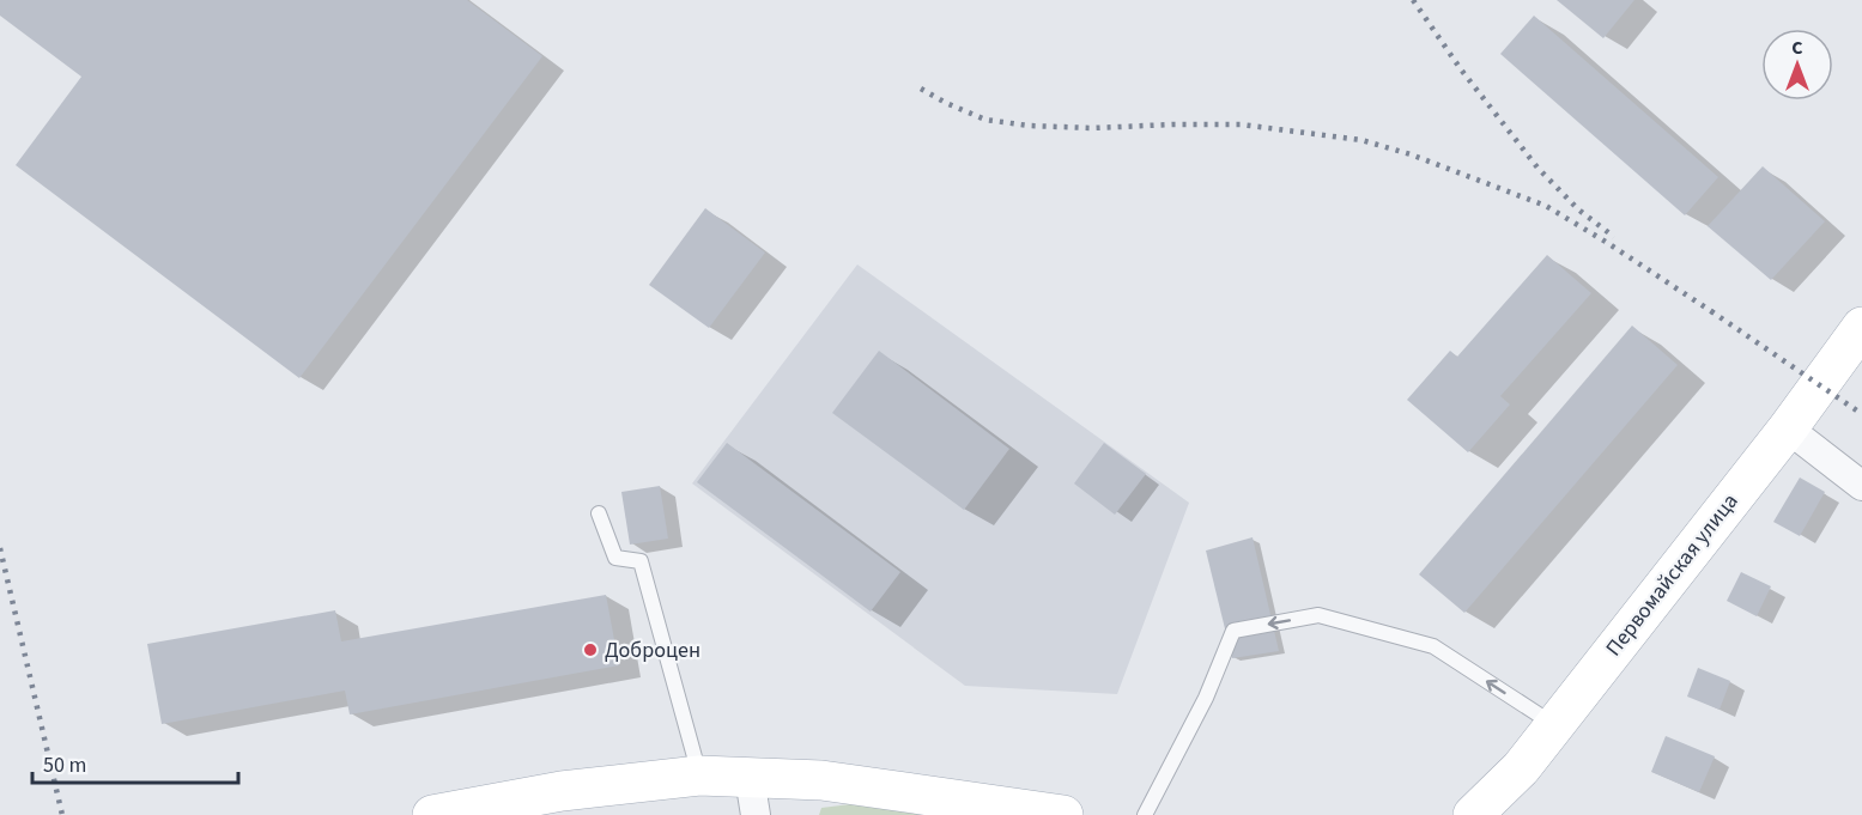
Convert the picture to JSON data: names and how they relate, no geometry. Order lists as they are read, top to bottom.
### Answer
{
  "streets": {
    "main road": ["Первомайская улица"]
  },
  "places": ["Доброцен"],
  "scale_bar": "50 m",
  "north": "top"
}
